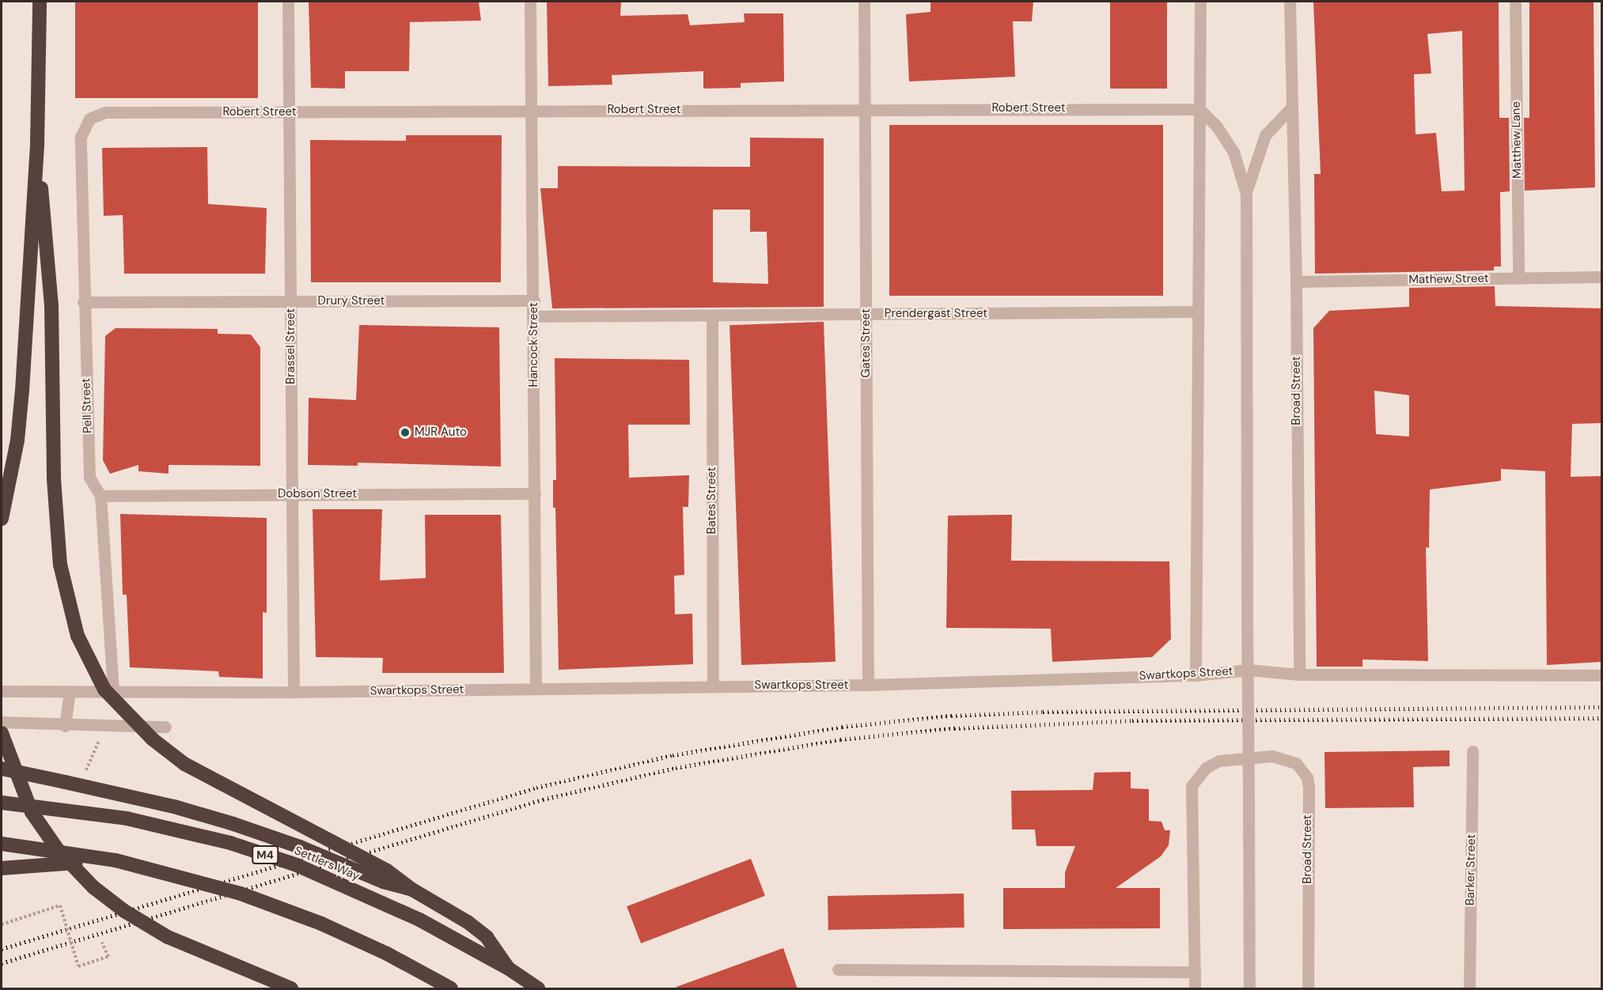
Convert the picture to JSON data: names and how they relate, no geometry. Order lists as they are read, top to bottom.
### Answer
{
  "streets": {
    "highway": ["M4", "Settlers Way"],
    "street": [
      "Robert Street",
      "Matthew Lane",
      "Mathew Street",
      "Drury Street",
      "Prendergast Street",
      "Gates Street",
      "Hancock Street",
      "Brassel Street",
      "Broad Street",
      "Pell Street",
      "Dobson Street",
      "Bates Street",
      "Swartkops Street",
      "Barker Street"
    ]
  },
  "crossings": [
    ["Robert Street", "Gates Street"],
    ["Robert Street", "Hancock Street"],
    ["Robert Street", "Brassel Street"],
    ["Robert Street", "Pell Street"],
    ["Matthew Lane", "Mathew Street"],
    ["Mathew Street", "Broad Street"],
    ["Drury Street", "Hancock Street"],
    ["Drury Street", "Brassel Street"],
    ["Drury Street", "Pell Street"],
    ["Prendergast Street", "Gates Street"],
    ["Prendergast Street", "Hancock Street"],
    ["Prendergast Street", "Bates Street"],
    ["Gates Street", "Swartkops Street"],
    ["Hancock Street", "Dobson Street"],
    ["Hancock Street", "Swartkops Street"],
    ["Brassel Street", "Dobson Street"],
    ["Brassel Street", "Swartkops Street"],
    ["Broad Street", "Swartkops Street"],
    ["Pell Street", "Dobson Street"],
    ["Pell Street", "Swartkops Street"],
    ["Bates Street", "Swartkops Street"]
  ],
  "places": ["MJR Auto"]
}
